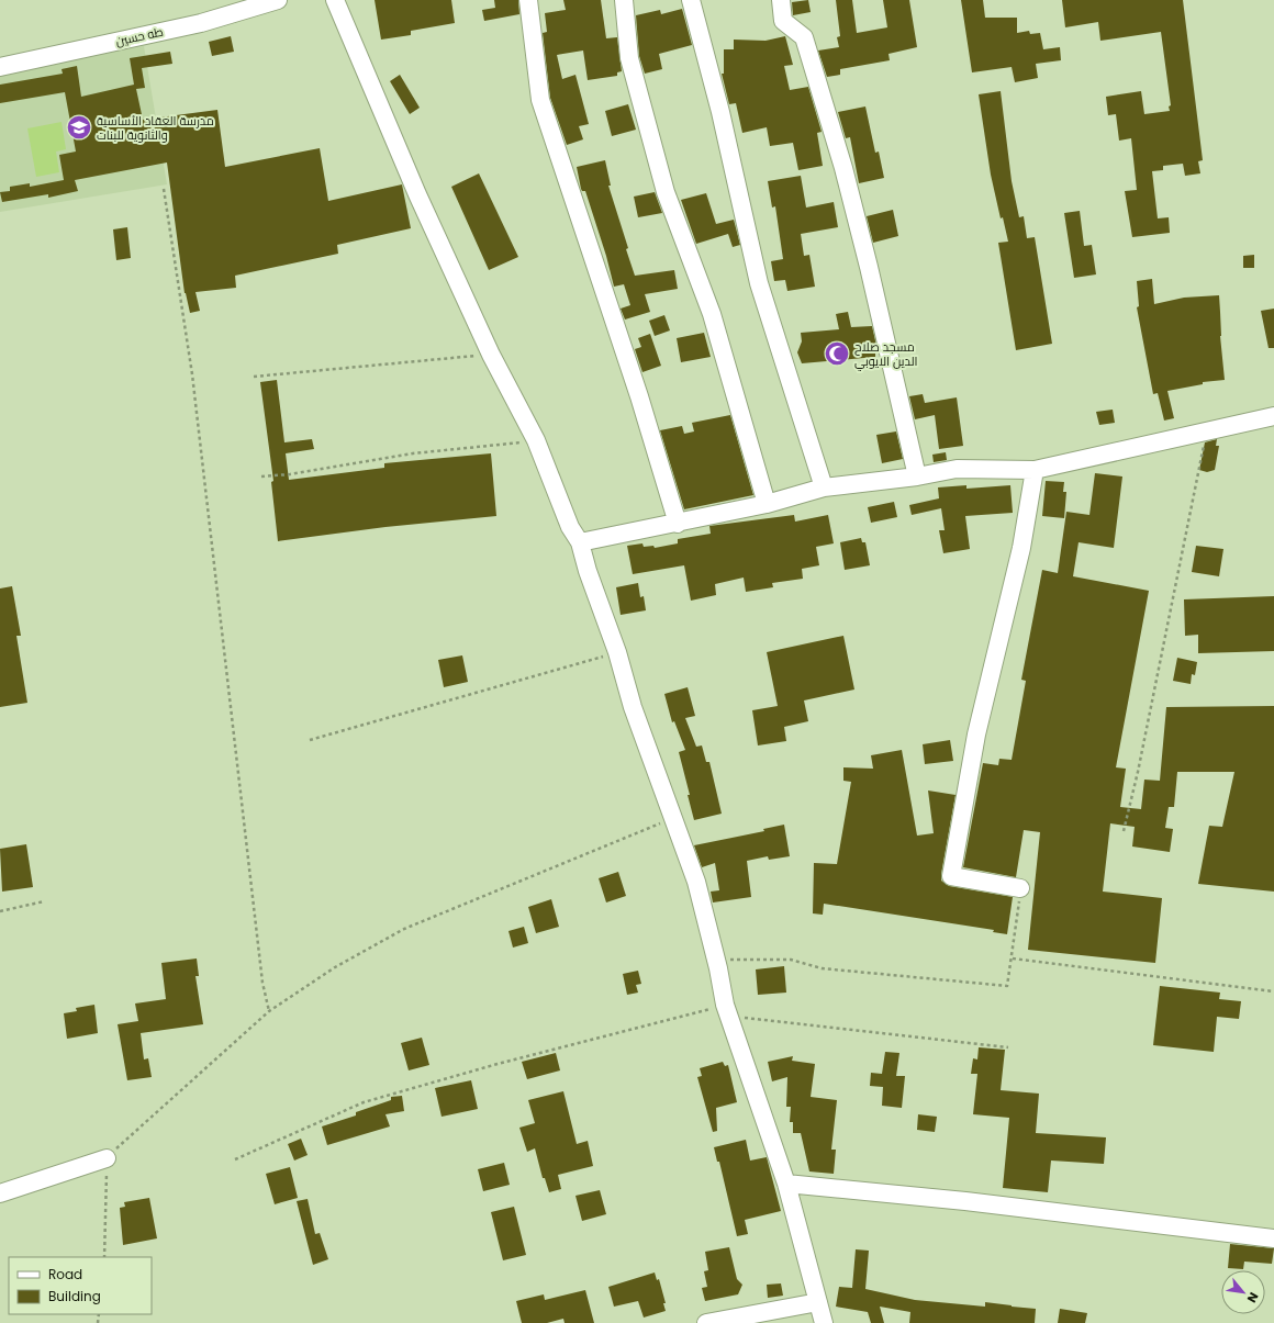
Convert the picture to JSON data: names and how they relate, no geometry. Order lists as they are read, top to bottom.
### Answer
{
  "streets": {
    "street": ["طه حسين"]
  },
  "places": {
    "school or university": ["مدرسة العقاد الأساسية والثانوية للبنات"],
    "mosque": ["مسجد صلاح الدين الايوبي"]
  },
  "legend": ["Road", "Building"],
  "north": "bottom right"
}
